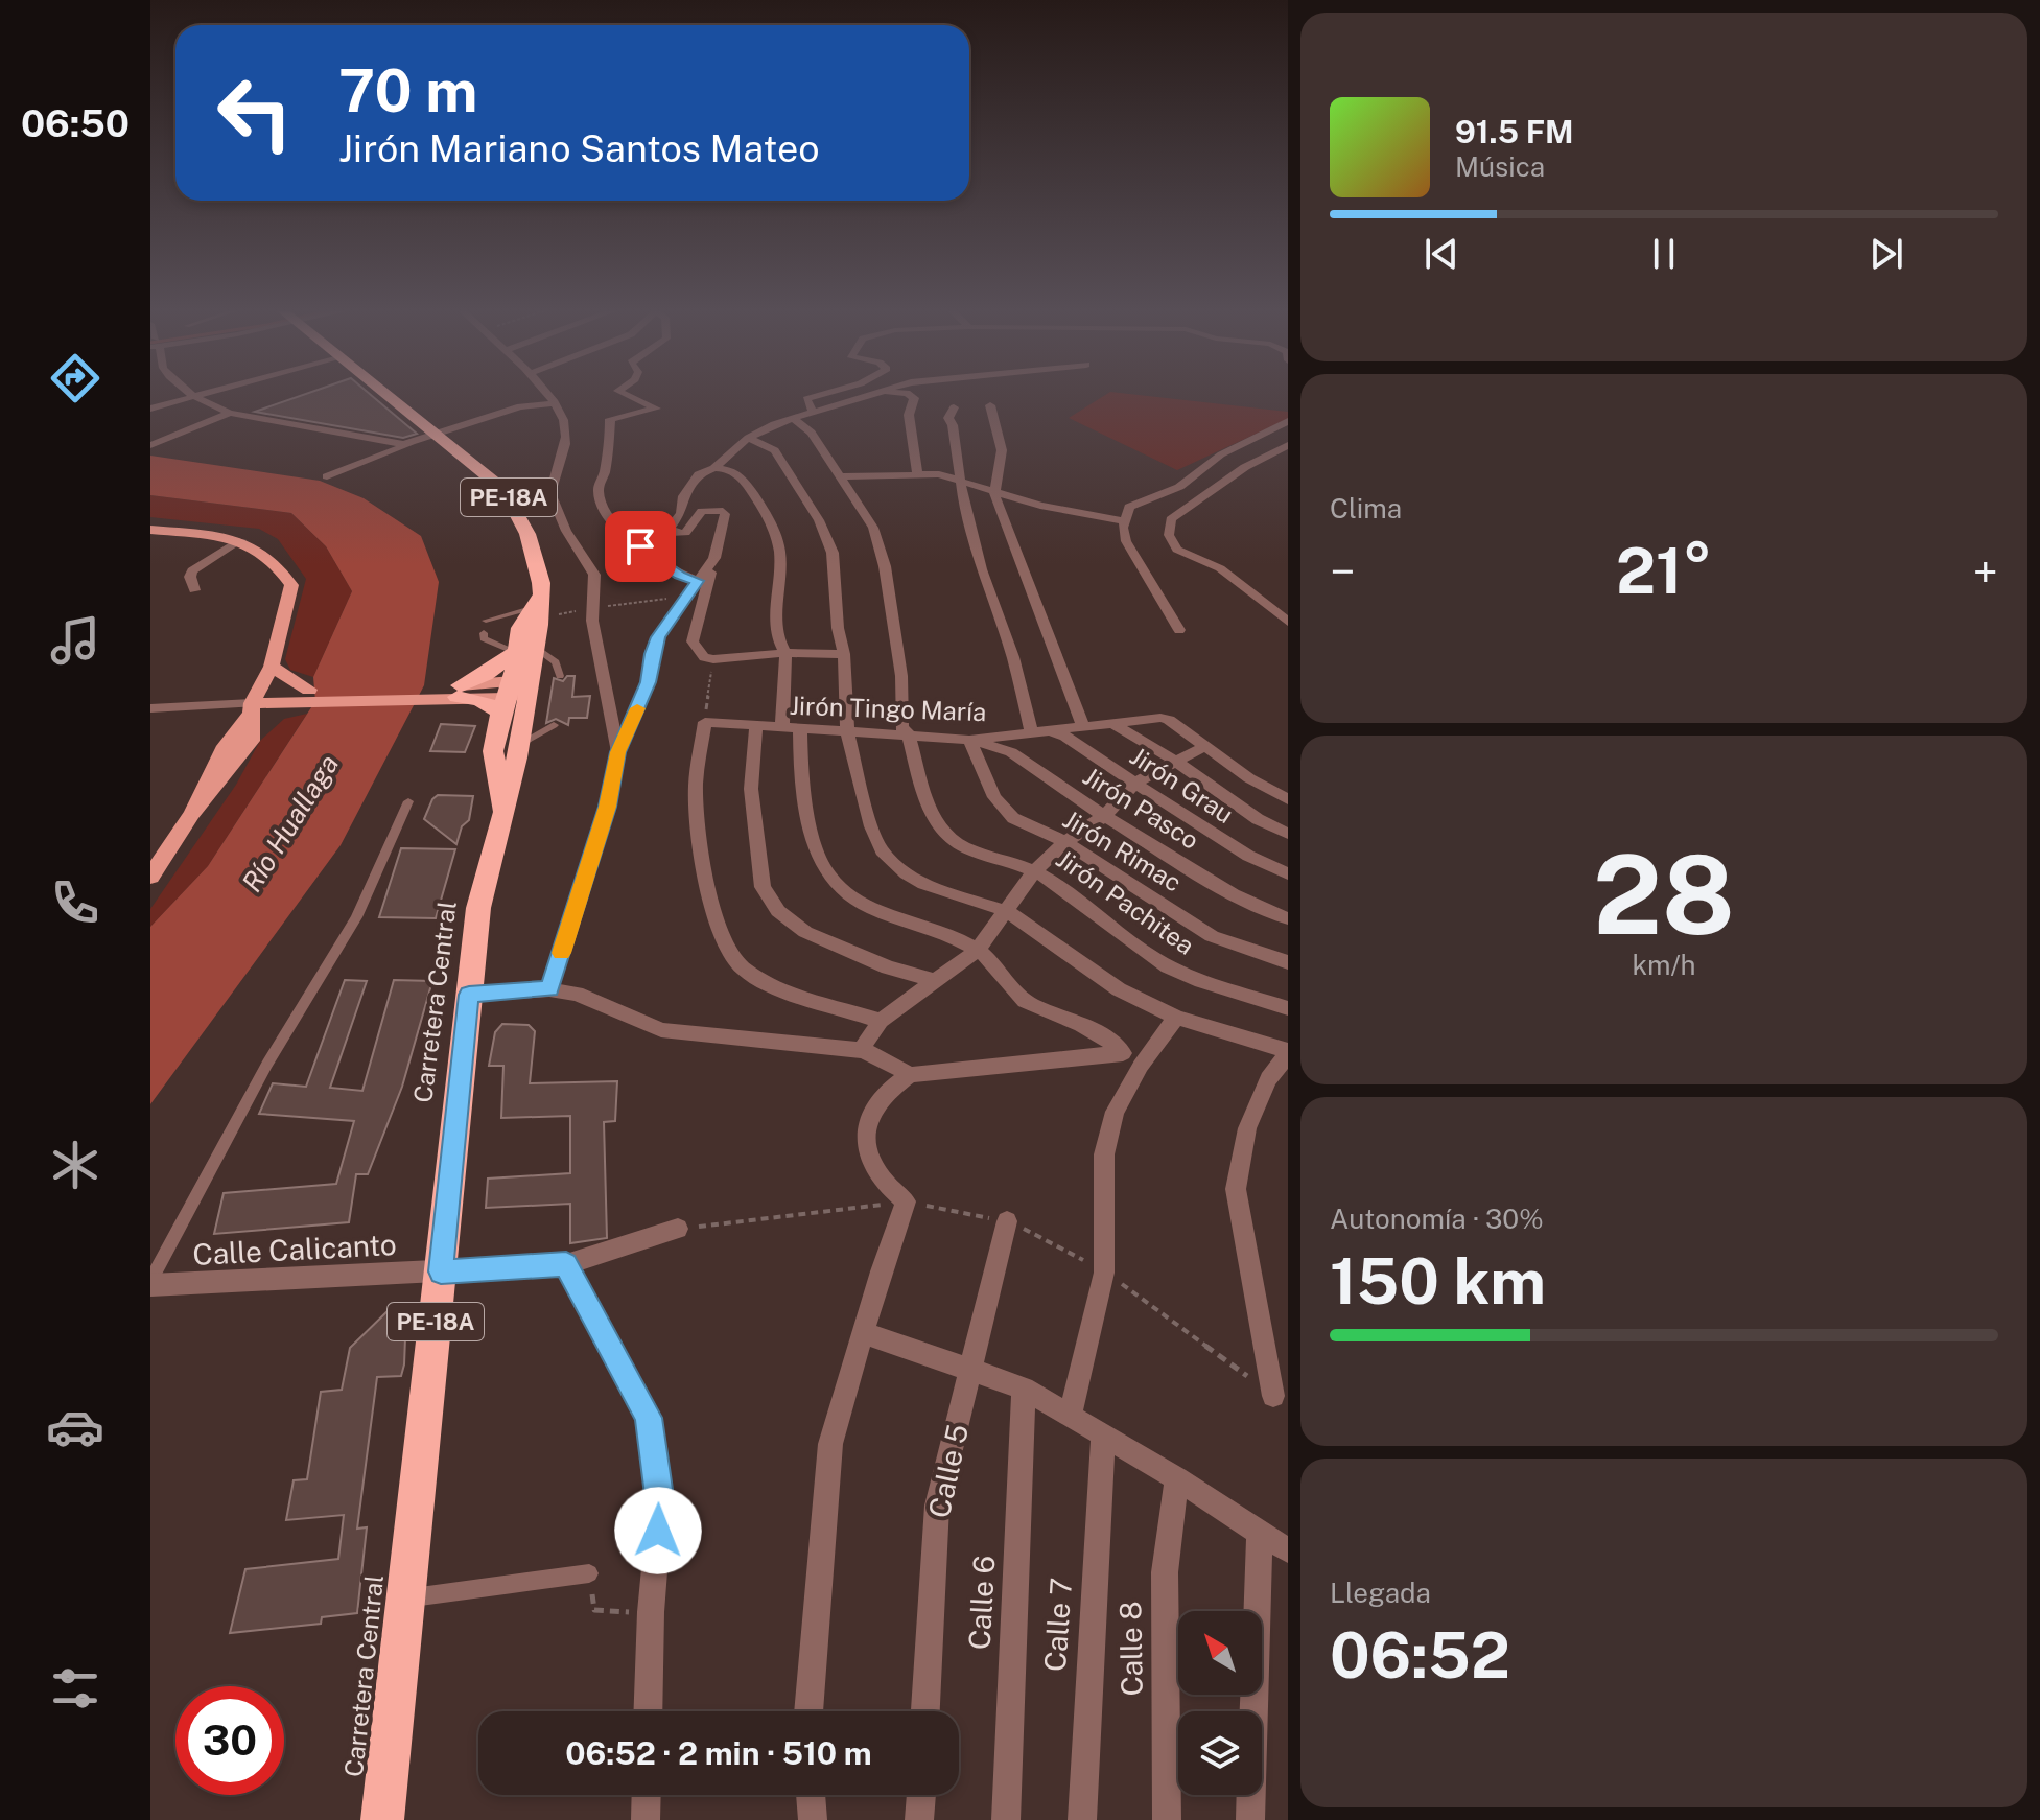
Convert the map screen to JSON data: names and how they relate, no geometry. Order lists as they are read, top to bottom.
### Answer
{
  "streets": {
    "highway": ["PE-18A", "Carretera Central"],
    "street": [
      "Jirón Tingo María",
      "Jirón Grau",
      "Jirón Pasco",
      "Jirón Rimac",
      "Jirón Pachitea",
      "Calle Calicanto",
      "Calle 5",
      "Calle 6",
      "Calle 7",
      "Calle 8"
    ]
  },
  "crossings": [
    ["PE-18A", "Carretera Central"],
    ["Jirón Tingo María", "Jirón Grau"],
    ["Jirón Tingo María", "Jirón Pasco"],
    ["Jirón Tingo María", "Jirón Rimac"],
    ["Jirón Tingo María", "Jirón Pachitea"],
    ["Jirón Pasco", "Jirón Rimac"],
    ["Carretera Central", "Calle Calicanto"]
  ],
  "water": ["Río Huallaga"],
  "north": "top left",
  "page": {
    "tabs": "06:50",
    "turn": ["70 m", "Jirón Mariano Santos Mateo"],
    "song": ["91.5 FM", "Música"],
    "tile": [
      "Clima",
      ["28", "km/h"],
      ["Autonomía · 30%", "150 km"],
      ["Llegada", "06:52"]
    ],
    "heat": ["−", "21°", "+"],
    "limit": "30",
    "trip": "06:52 · 2 min · 510 m"
  }
}
